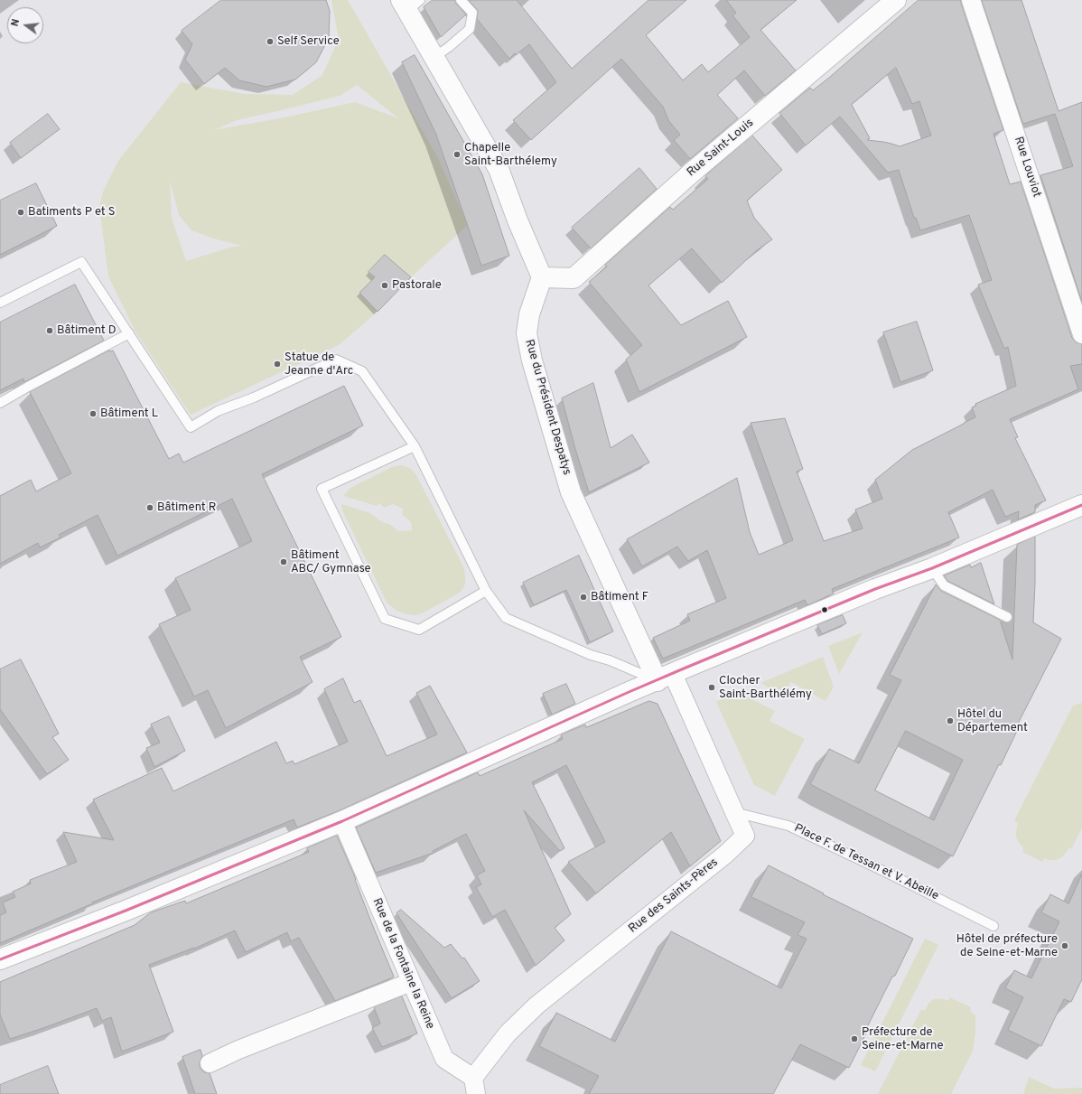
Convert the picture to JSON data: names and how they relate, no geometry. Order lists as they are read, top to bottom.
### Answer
{
  "streets": {
    "main road": ["Rue Saint-Louis", "Rue du Président Despatys"],
    "street": ["Rue Louviot", "Rue des Saints-Pères", "Rue de la Fontaine la Reine"],
    "lane": ["Place F. de Tessan et V. Abeille"]
  },
  "crossings": [
    ["Rue Saint-Louis", "Rue du Président Despatys"],
    ["Rue du Président Despatys", "Rue des Saints-Pères"],
    ["Place F. de Tessan et V. Abeille", "Rue des Saints-Pères"],
    ["Rue des Saints-Pères", "Rue de la Fontaine la Reine"]
  ],
  "places": [
    "Self Service",
    "Chapelle Saint-Barthélemy",
    "Batiments P et S",
    "Pastorale",
    "Bâtiment D",
    "Statue de Jeanne d'Arc",
    "Bâtiment L",
    "Bâtiment R",
    "Bâtiment ABC/ Gymnase",
    "Bâtiment F",
    "Clocher Saint-Barthélémy",
    "Hôtel du Département",
    "Hôtel de préfecture de Seine-et-Marne",
    "Préfecture de Seine-et-Marne"
  ],
  "north": "left"
}
